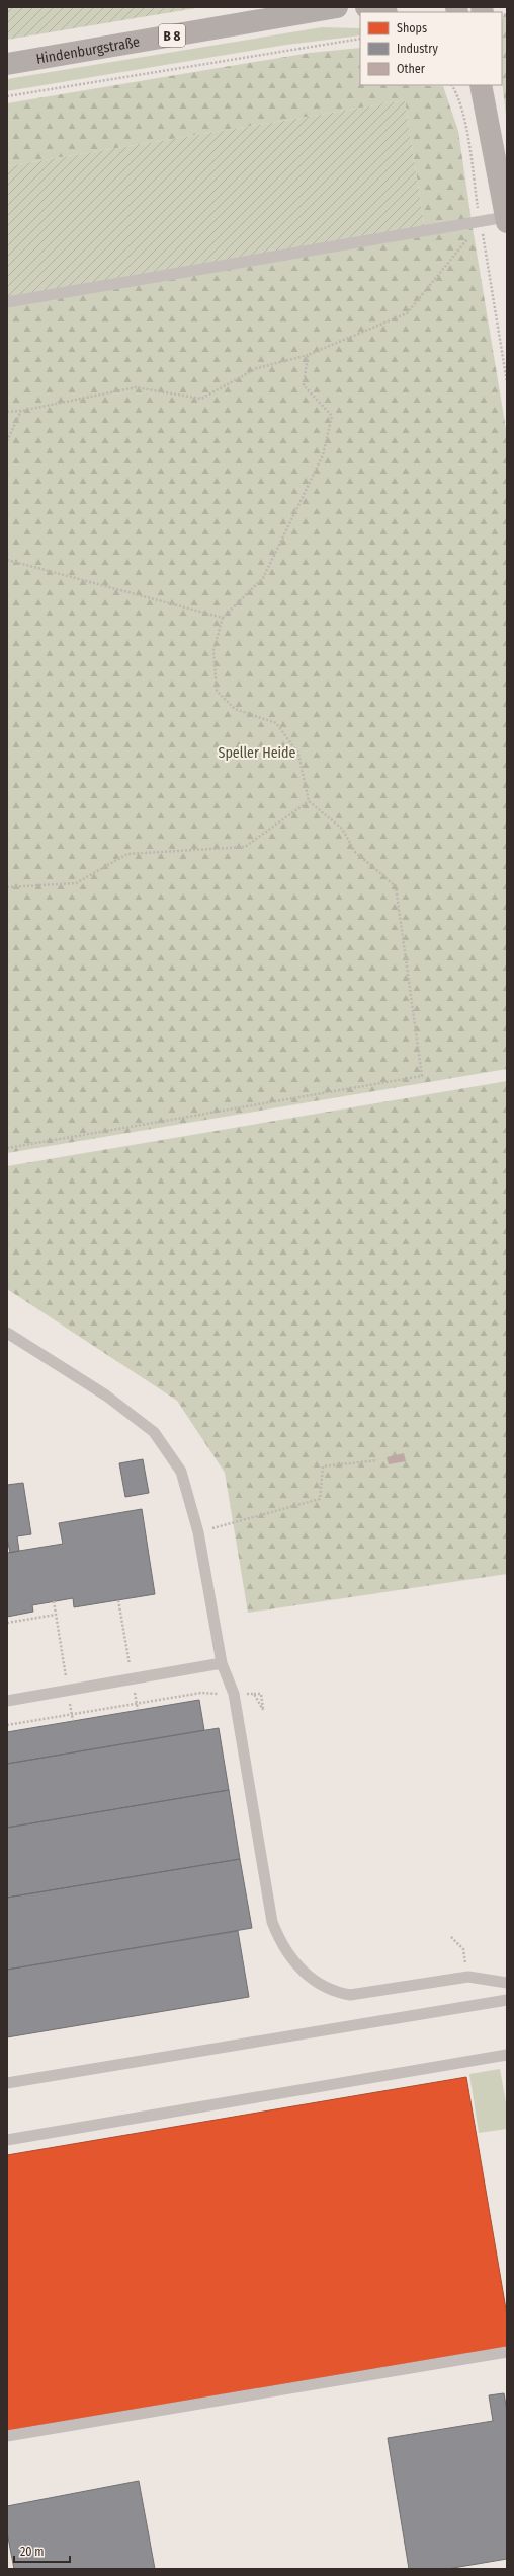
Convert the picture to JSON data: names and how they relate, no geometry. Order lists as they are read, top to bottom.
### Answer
{
  "streets": {
    "main road": ["B 8", "Hindenburgstraße"]
  },
  "parks": ["Speller Heide"],
  "legend": ["Shops", "Industry", "Other"],
  "scale_bar": "20 m"
}
